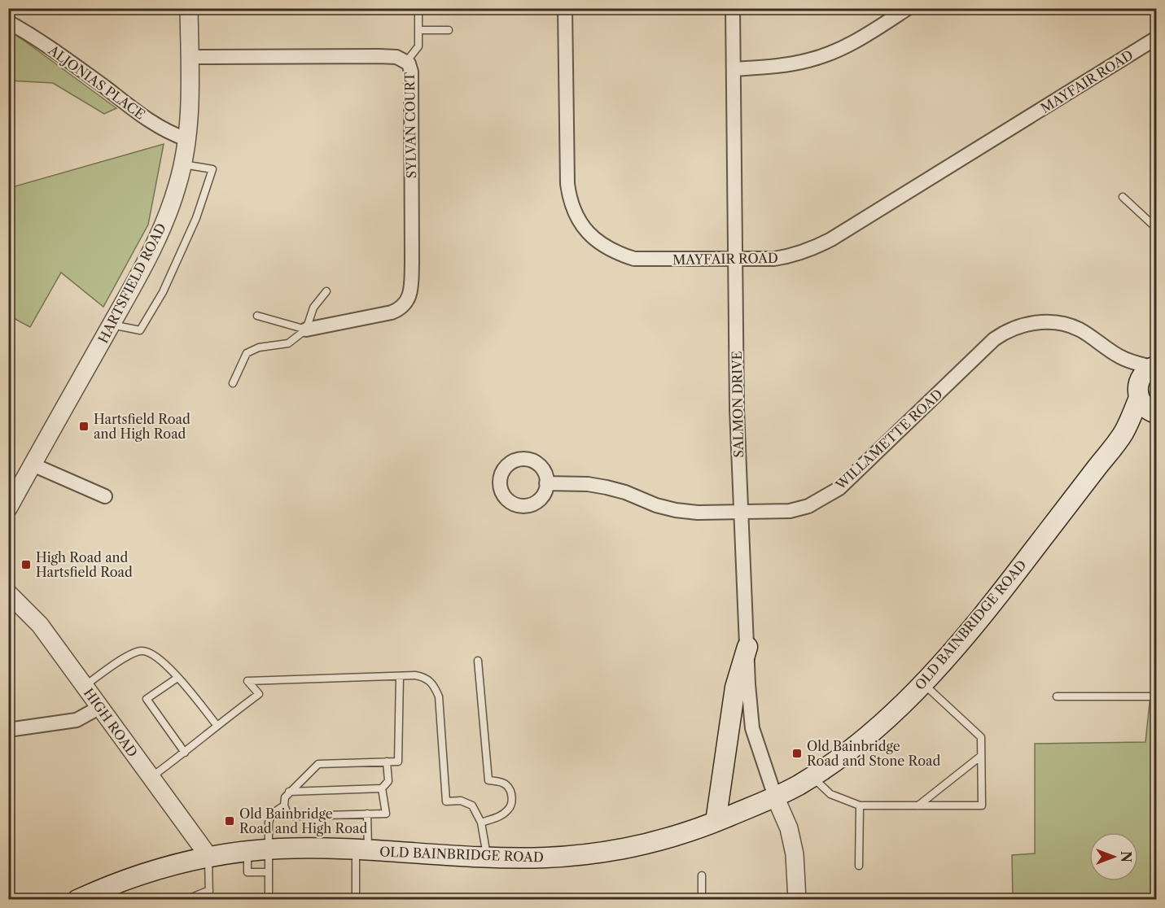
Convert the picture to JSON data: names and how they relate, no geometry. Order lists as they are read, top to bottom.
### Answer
{
  "streets": {
    "main road": ["OLD BAINBRIDGE ROAD"],
    "street": [
      "MAYFAIR ROAD",
      "ALJONIAS PLACE",
      "SYLVAN COURT",
      "HARTSFIELD ROAD",
      "SALMON DRIVE",
      "WILLAMETTE ROAD",
      "HIGH ROAD"
    ]
  },
  "crossings": [
    ["MAYFAIR ROAD", "SALMON DRIVE"],
    ["ALJONIAS PLACE", "HARTSFIELD ROAD"],
    ["SYLVAN COURT", "HARTSFIELD ROAD"],
    ["SALMON DRIVE", "WILLAMETTE ROAD"],
    ["SALMON DRIVE", "OLD BAINBRIDGE ROAD"],
    ["WILLAMETTE ROAD", "OLD BAINBRIDGE ROAD"],
    ["OLD BAINBRIDGE ROAD", "HIGH ROAD"]
  ],
  "places": {
    "transit": [
      "Hartsfield Road and High Road",
      "High Road and Hartsfield Road",
      "Old Bainbridge Road and Stone Road",
      "Old Bainbridge Road and High Road"
    ]
  },
  "north": "right"
}
